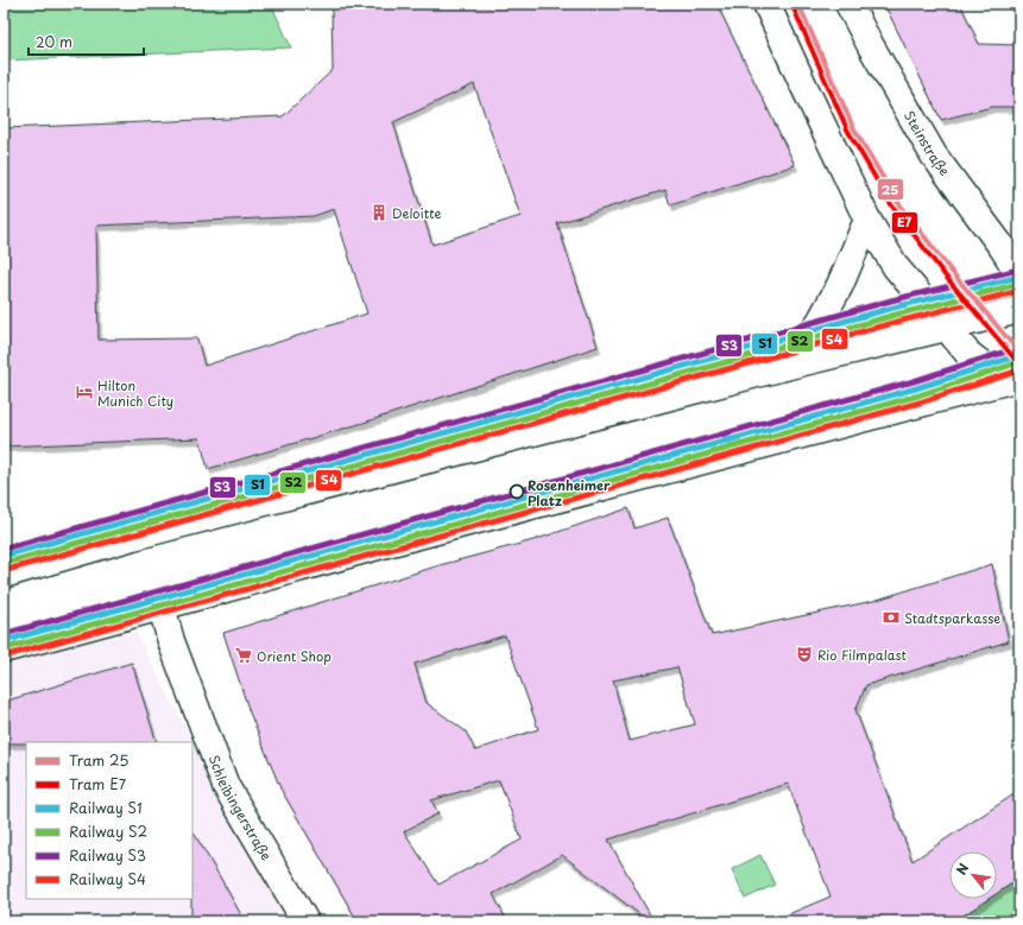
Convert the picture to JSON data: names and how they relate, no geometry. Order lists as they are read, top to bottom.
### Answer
{
  "streets": {
    "main road": ["Steinstraße", "Schleibingerstraße"]
  },
  "places": {
    "building": ["Deloitte"],
    "hotel": ["Hilton Munich City"],
    "other": ["Rosenheimer Platz"],
    "bank": ["Stadtsparkasse"],
    "theatre": ["Rio Filmpalast"],
    "supermarket": ["Orient Shop"]
  },
  "lines": [
    "tram line 25",
    "tram line E7",
    "rail line S3",
    "rail line S1",
    "rail line S2",
    "rail line S4"
  ],
  "legend": [
    "Tram 25",
    "Tram E7",
    "Railway S1",
    "Railway S2",
    "Railway S3",
    "Railway S4"
  ],
  "scale_bar": "20 m",
  "north": "top left"
}
